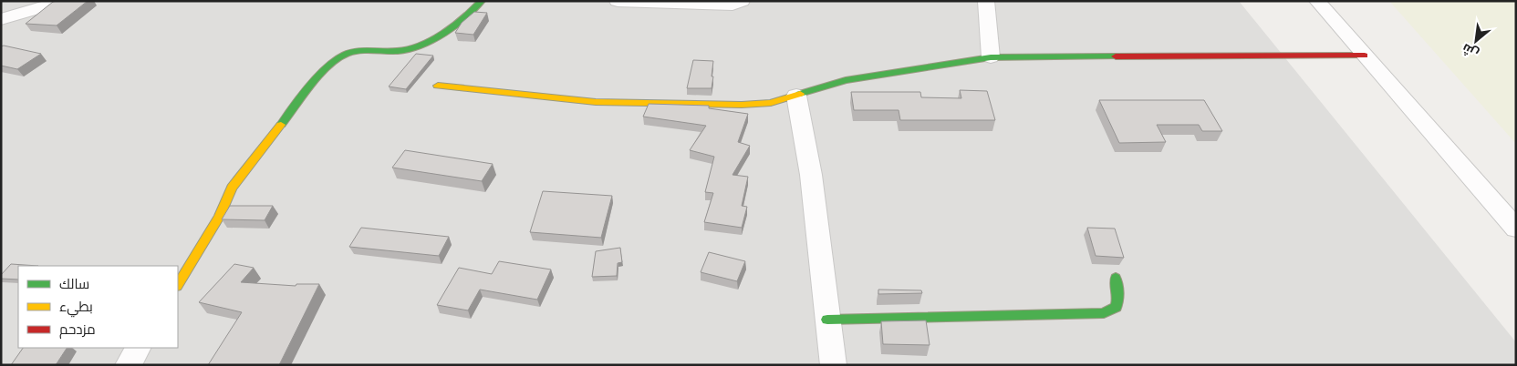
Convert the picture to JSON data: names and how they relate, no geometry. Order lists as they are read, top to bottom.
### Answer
{
  "legend": ["سالك", "بطيء", "مزدحم"],
  "north": "bottom left"
}
